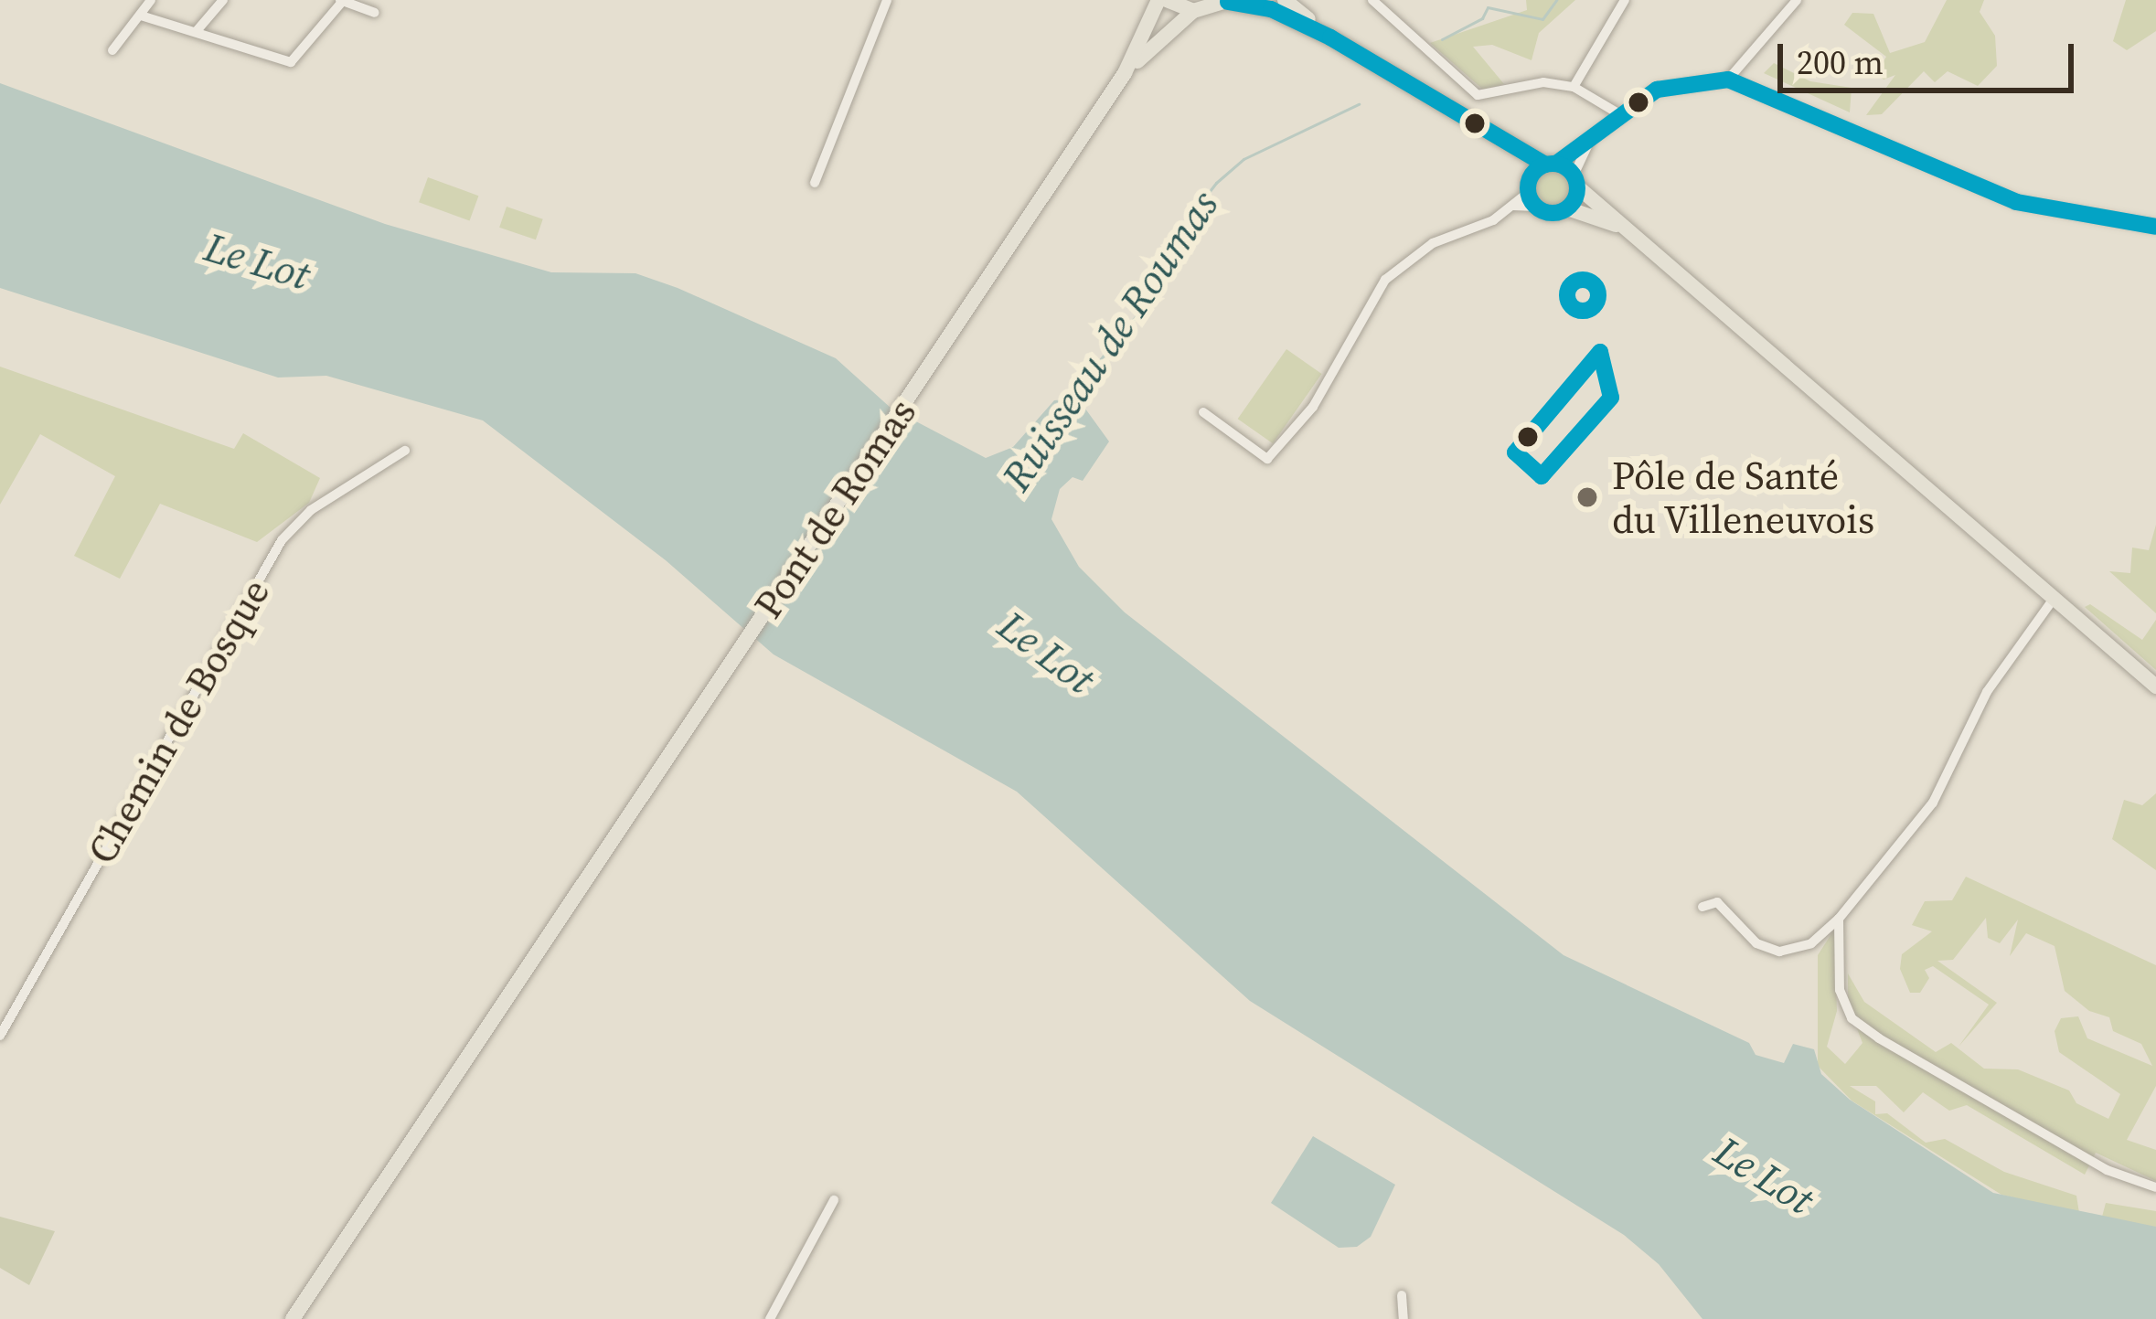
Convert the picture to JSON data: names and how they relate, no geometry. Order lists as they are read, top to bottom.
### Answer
{
  "streets": {
    "main road": ["Pont de Romas"],
    "street": ["Chemin de Bosque"]
  },
  "water": ["Le Lot", "Ruisseau de Roumas"],
  "places": ["Pôle de Santé du Villeneuvois"],
  "scale_bar": "200 m"
}
